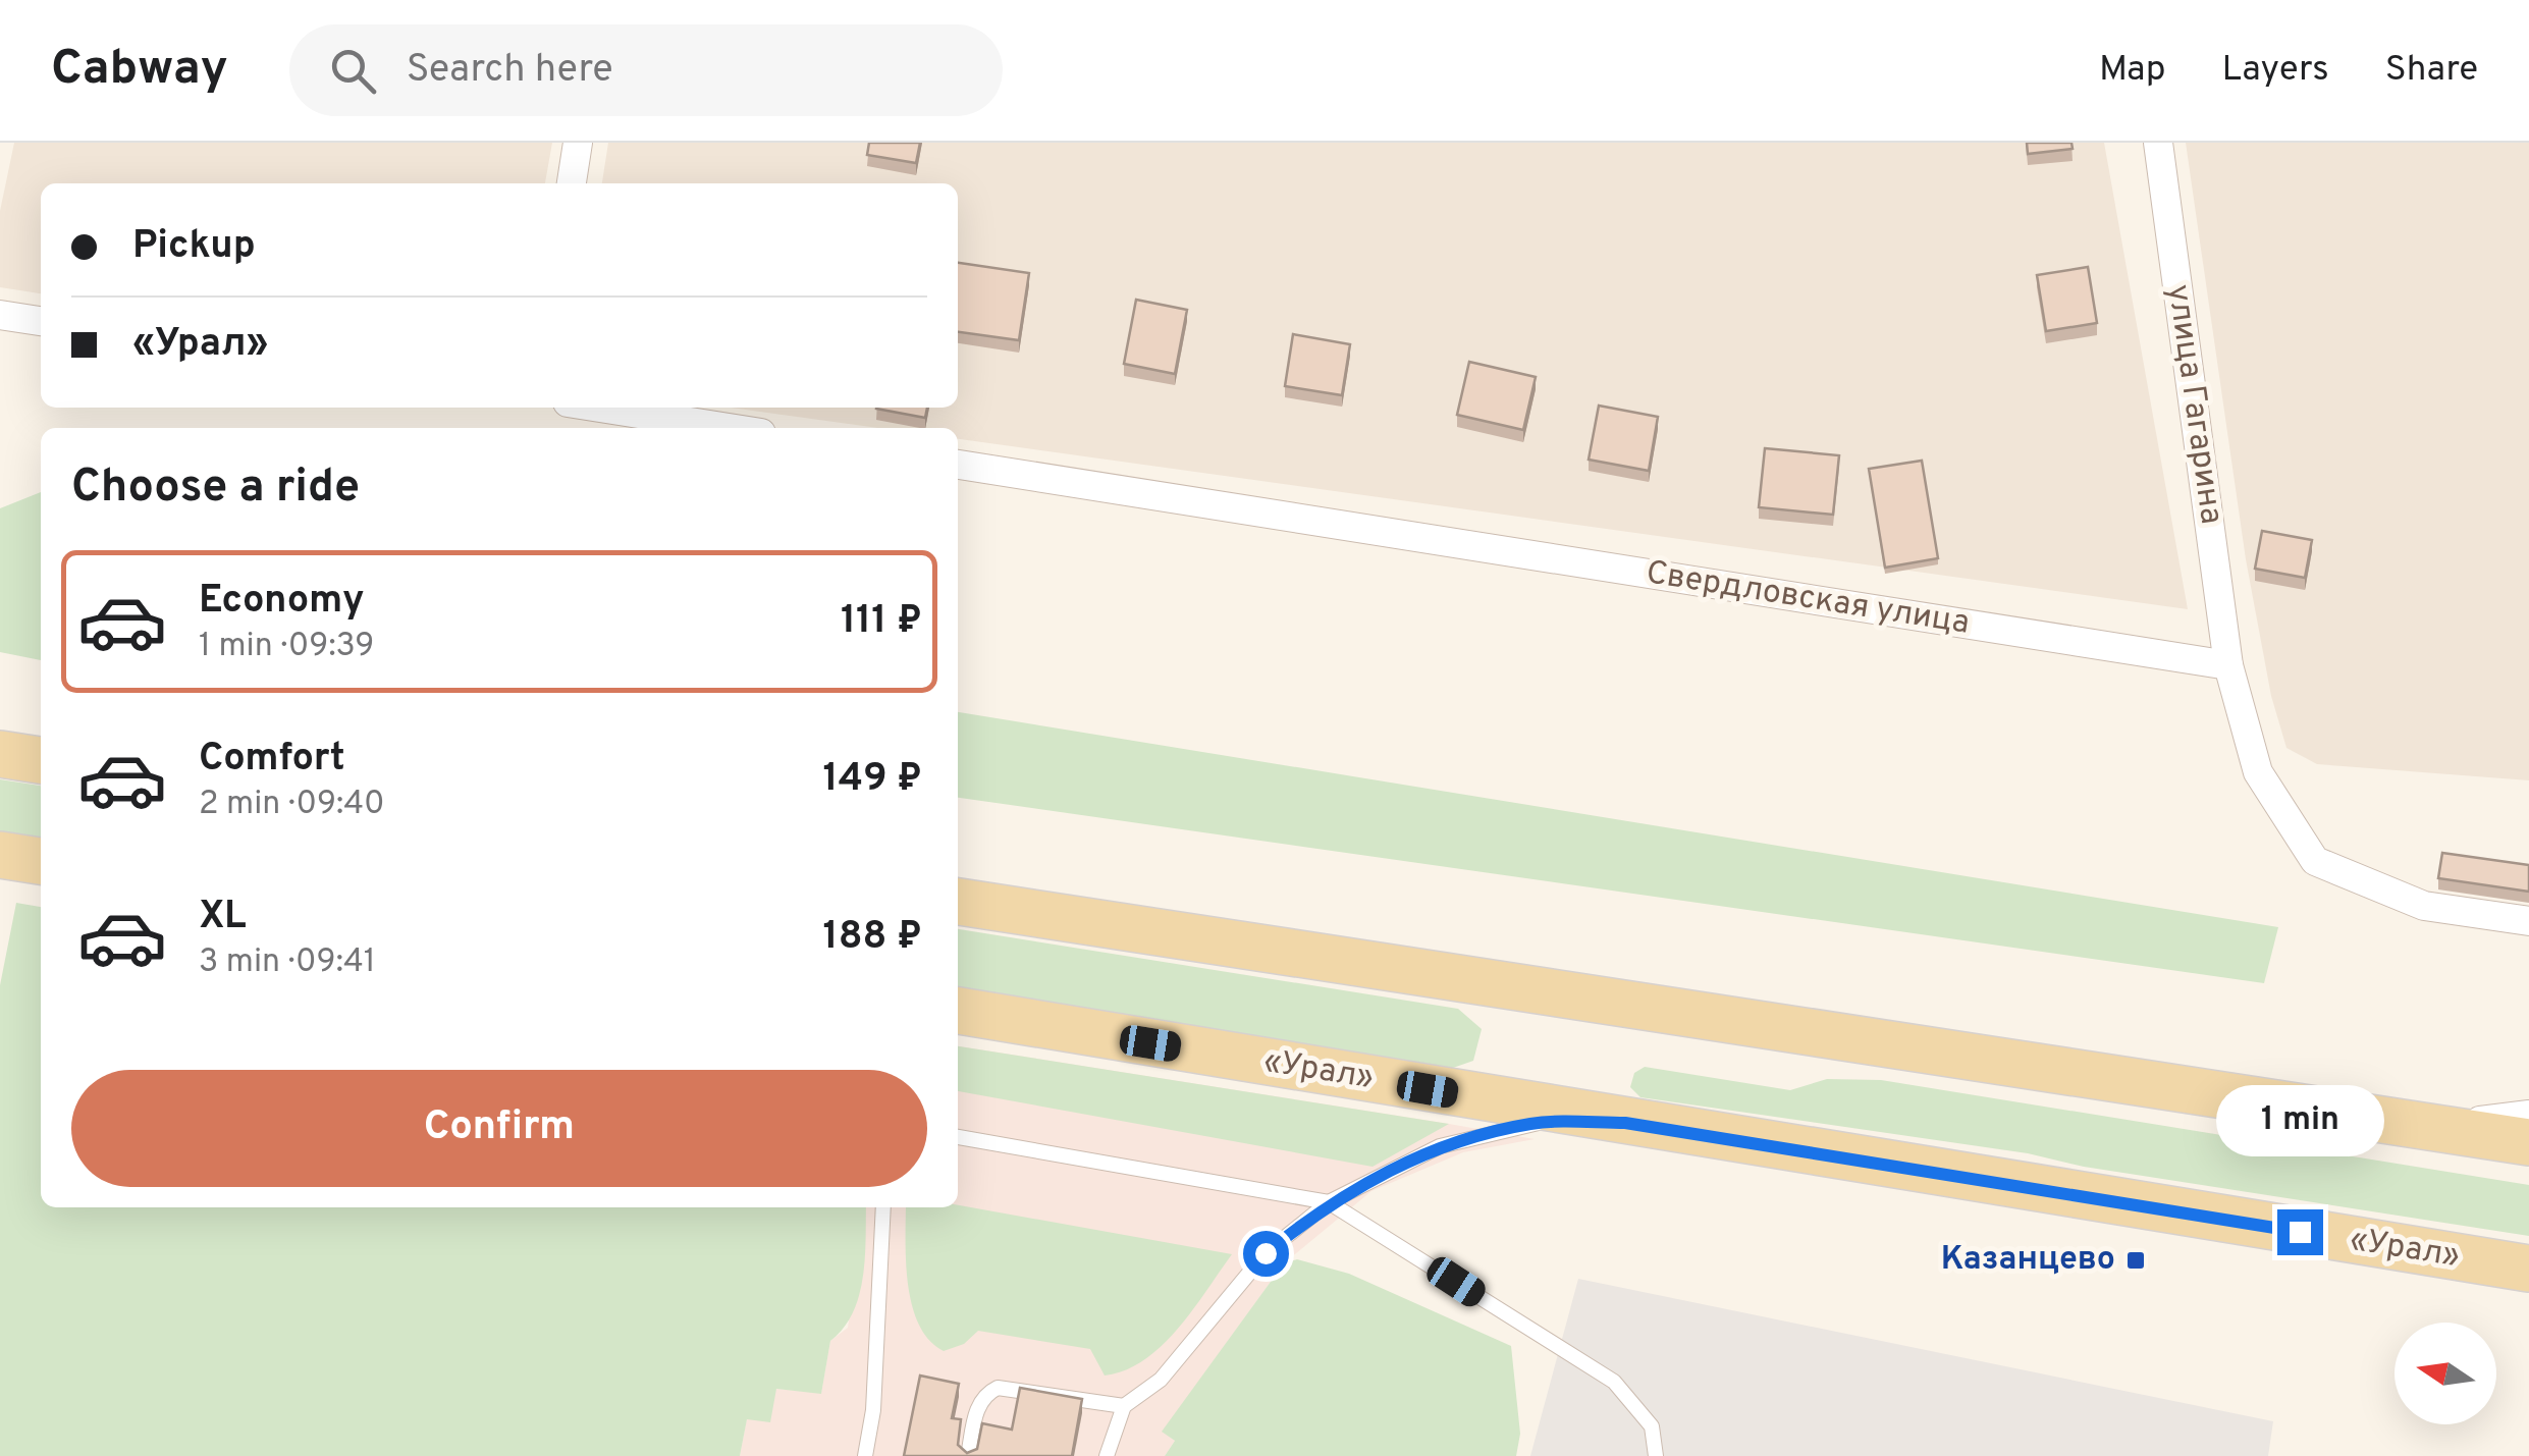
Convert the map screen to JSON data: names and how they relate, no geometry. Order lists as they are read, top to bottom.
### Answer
{
  "streets": {
    "main road": ["«Урал»"],
    "street": ["улица Гагарина", "Свердловская улица"]
  },
  "crossings": [
    ["улица Гагарина", "Свердловская улица"]
  ],
  "places": {
    "transit": ["Казанцево"]
  },
  "north": "left",
  "page": {
    "header": "Cabway",
    "search": "Search here",
    "nav": ["Map", "Layers", "Share"],
    "banner": ["Pickup", "«Урал»"],
    "heading": "Choose a ride",
    "list": [
      {
        "name": "Economy",
        "note": "1 min · 09:39",
        "value": "111 ₽"
      },
      {
        "name": "Comfort",
        "note": "2 min · 09:40",
        "value": "149 ₽"
      },
      {
        "name": "XL",
        "note": "3 min · 09:41",
        "value": "188 ₽"
      }
    ],
    "buttons": "Confirm",
    "bubble": "1 min"
  }
}
